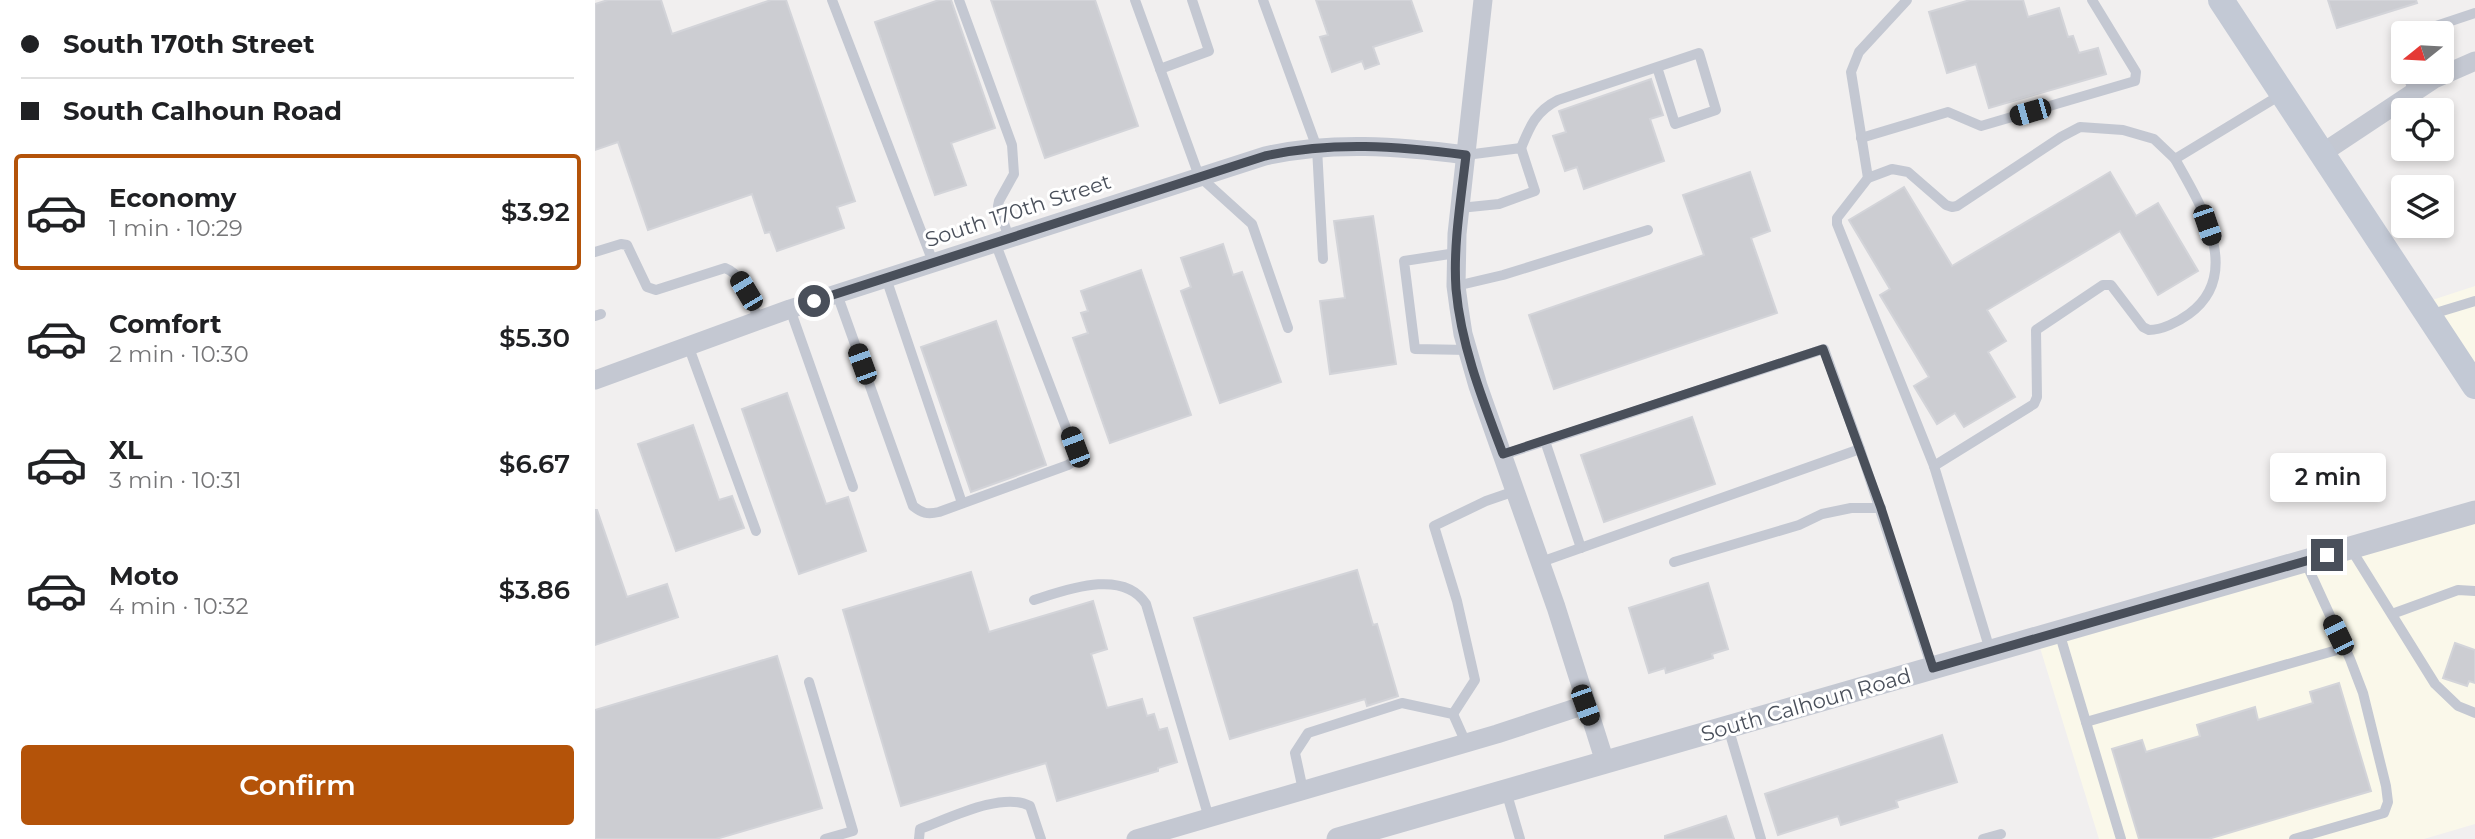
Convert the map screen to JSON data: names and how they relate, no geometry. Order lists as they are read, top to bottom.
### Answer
{
  "streets": {
    "street": ["South 170th Street", "South Calhoun Road"]
  },
  "north": "left",
  "page": {
    "banner": ["South 170th Street", "South Calhoun Road"],
    "list": [
      {
        "name": "Economy",
        "note": "1 min · 10:29",
        "value": "$3.92"
      },
      {
        "name": "Comfort",
        "note": "2 min · 10:30",
        "value": "$5.30"
      },
      {
        "name": "XL",
        "note": "3 min · 10:31",
        "value": "$6.67"
      },
      {
        "name": "Moto",
        "note": "4 min · 10:32",
        "value": "$3.86"
      }
    ],
    "bubble": "2 min",
    "buttons": "Confirm"
  }
}
